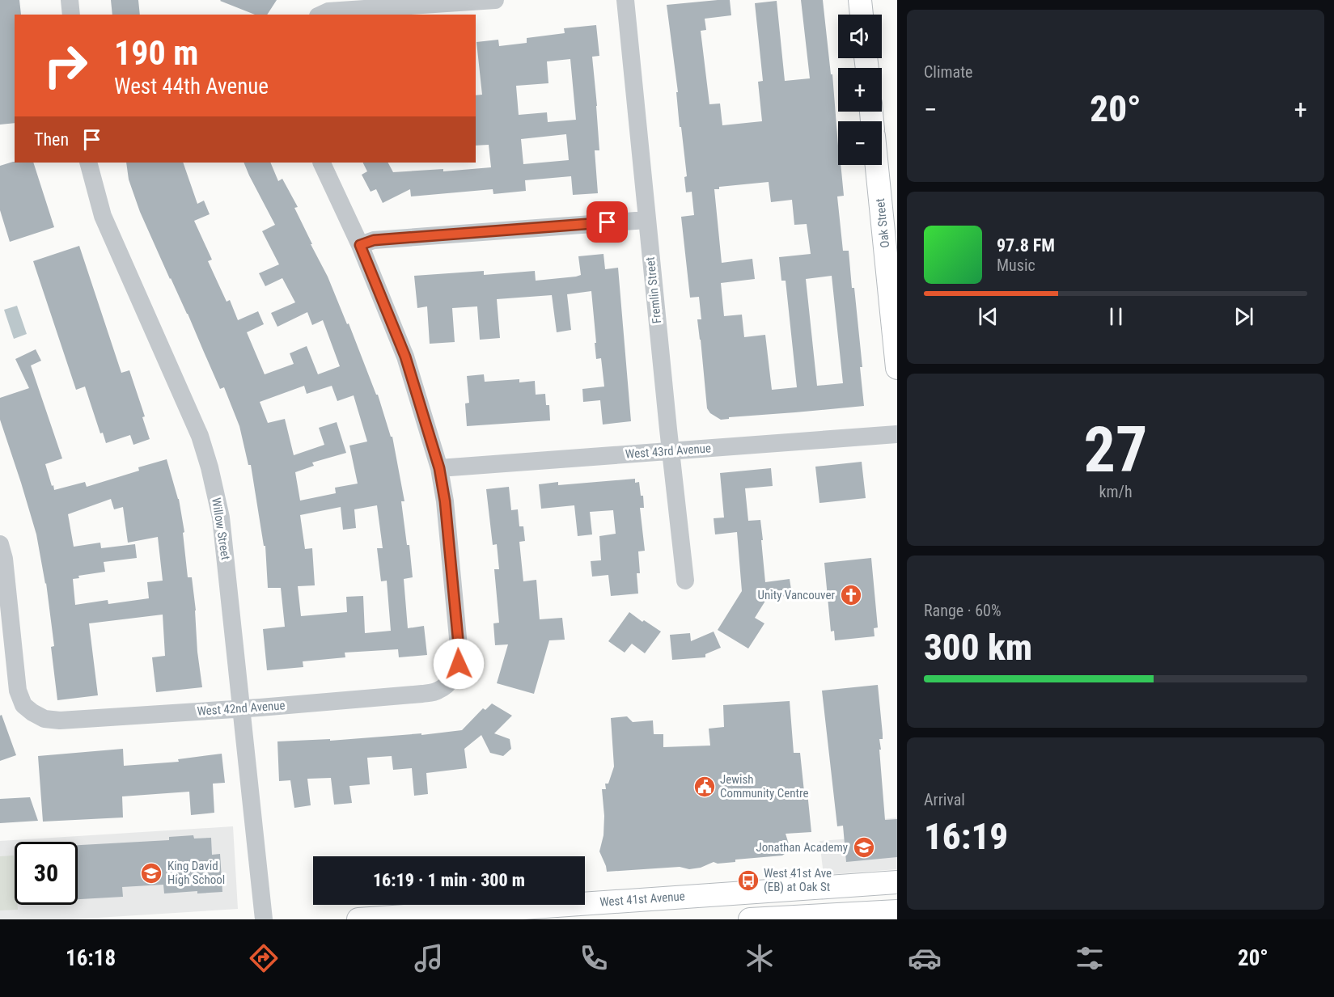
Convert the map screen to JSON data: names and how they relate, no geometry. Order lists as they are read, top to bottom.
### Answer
{
  "streets": {
    "main road": ["Oak Street", "West 41st Avenue"],
    "street": [
      "Fremlin Street",
      "West 43rd Avenue",
      "Willow Street",
      "West 42nd Avenue"
    ]
  },
  "crossings": [
    ["Fremlin Street", "West 43rd Avenue"],
    ["West 43rd Avenue", "West 42nd Avenue"],
    ["Willow Street", "West 42nd Avenue"]
  ],
  "places": {
    "church": ["Unity Vancouver"],
    "public building": ["Jewish Community Centre"],
    "school or university": ["Jonathan Academy", "King David High School"],
    "bus stop": ["West 41st Ave (EB) at Oak St"]
  },
  "page": {
    "tile": [
      "Climate",
      ["27", "km/h"],
      ["Range · 60%", "300 km"],
      ["Arrival", "16:19"]
    ],
    "map_buttons": ["+", "−"],
    "turn": ["190 m", "West 44th Avenue"],
    "heat": ["−", "20°", "+"],
    "then": "Then",
    "song": ["97.8 FM", "Music"],
    "limit": "30",
    "trip": "16:19 · 1 min · 300 m",
    "tabs": ["16:18", "20°"]
  }
}
